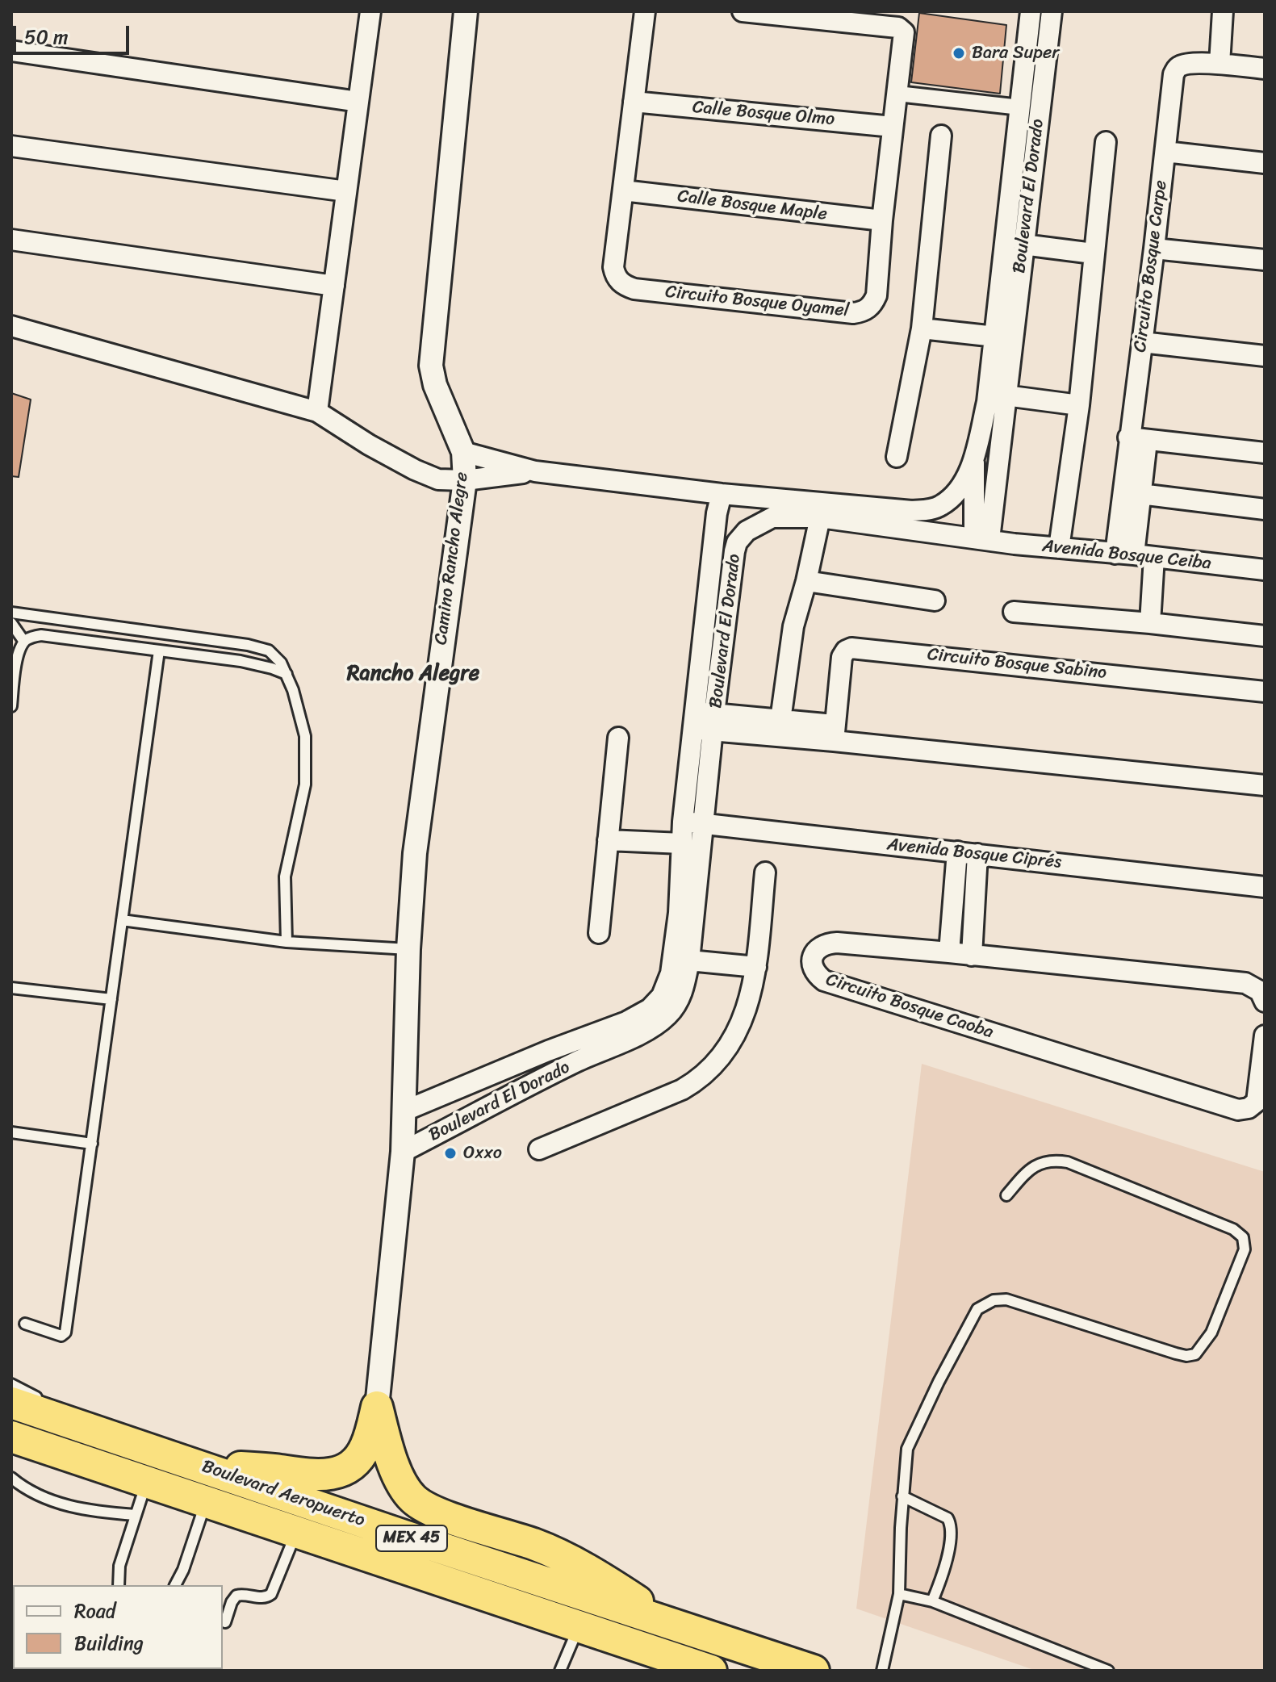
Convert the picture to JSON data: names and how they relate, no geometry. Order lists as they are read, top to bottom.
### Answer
{
  "streets": {
    "highway": ["Boulevard Aeropuerto", "MEX 45"],
    "street": [
      "Calle Bosque Olmo",
      "Boulevard El Dorado",
      "Calle Bosque Maple",
      "Circuito Bosque Carpe",
      "Circuito Bosque Oyamel",
      "Avenida Bosque Ceiba",
      "Camino Rancho Alegre",
      "Circuito Bosque Sabino",
      "Avenida Bosque Ciprés",
      "Circuito Bosque Caoba"
    ]
  },
  "crossings": [
    ["Calle Bosque Olmo", "Circuito Bosque Oyamel"],
    ["Boulevard El Dorado", "Avenida Bosque Ceiba"],
    ["Boulevard El Dorado", "Camino Rancho Alegre"],
    ["Boulevard El Dorado", "Avenida Bosque Ciprés"],
    ["Calle Bosque Maple", "Circuito Bosque Oyamel"],
    ["Circuito Bosque Carpe", "Avenida Bosque Ceiba"]
  ],
  "districts": ["Rancho Alegre"],
  "places": ["Bara Super", "Oxxo"],
  "legend": ["Road", "Building"],
  "scale_bar": "50 m"
}
